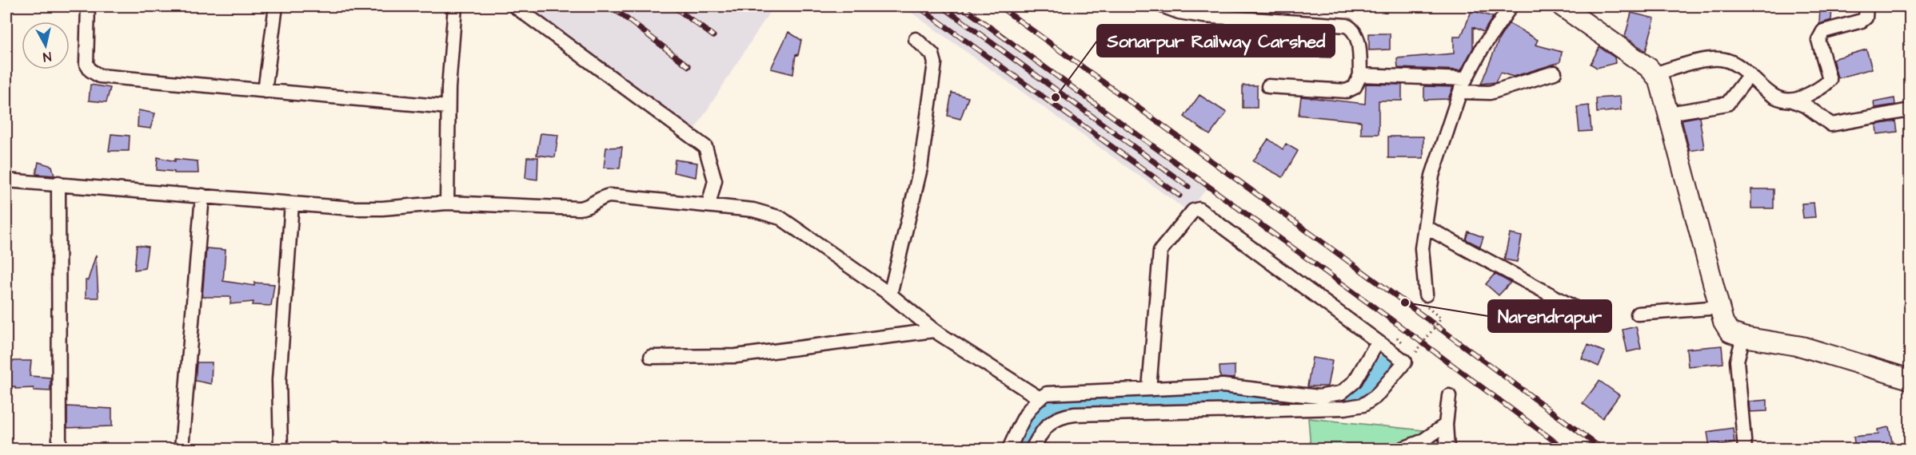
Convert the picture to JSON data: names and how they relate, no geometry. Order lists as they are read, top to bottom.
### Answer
{
  "places": ["Sonarpur Railway Carshed", "Narendrapur"],
  "north": "bottom"
}
